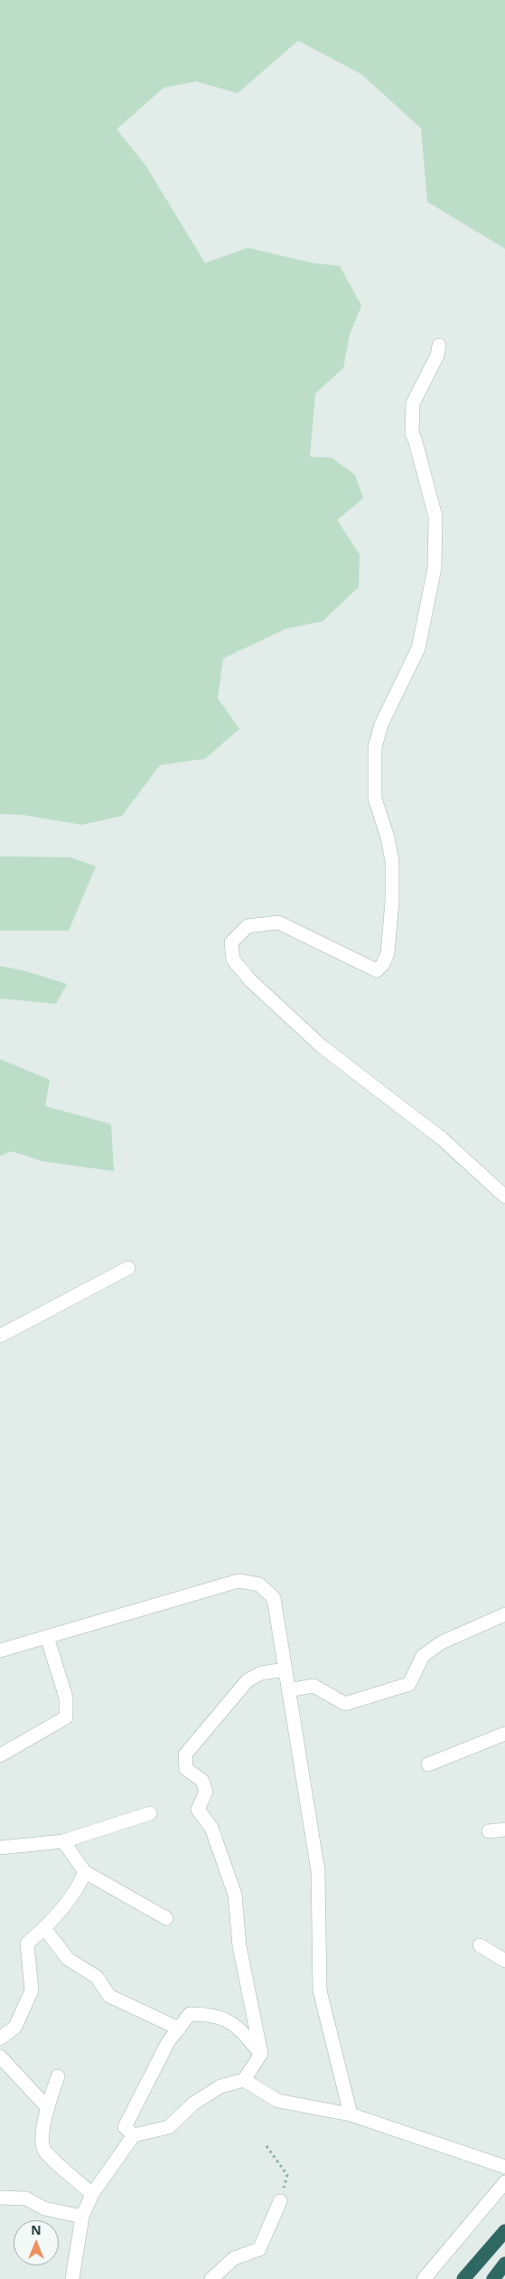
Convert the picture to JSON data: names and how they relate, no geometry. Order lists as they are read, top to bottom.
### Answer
{
  "north": "top"
}
